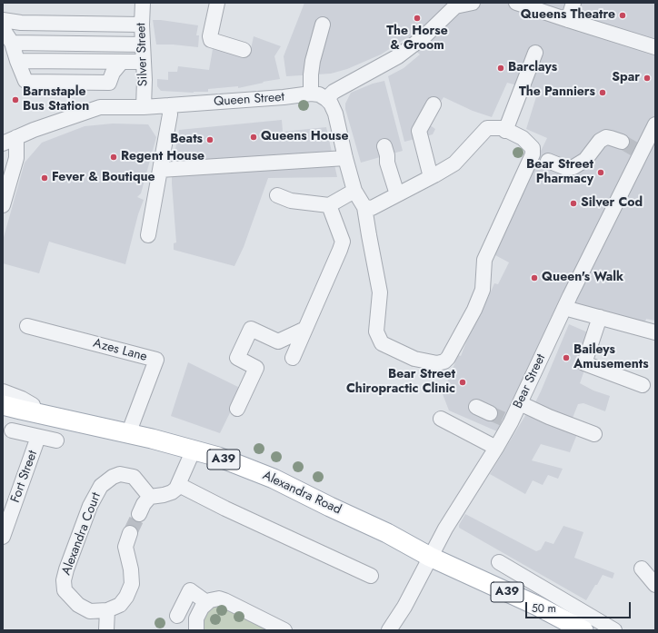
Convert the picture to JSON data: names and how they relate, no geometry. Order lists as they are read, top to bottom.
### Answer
{
  "streets": {
    "main road": ["A39", "Alexandra Road"],
    "street": [
      "Silver Street",
      "Queen Street",
      "Azes Lane",
      "Bear Street",
      "Fort Street",
      "Alexandra Court"
    ]
  },
  "crossings": [
    ["Silver Street", "Queen Street"],
    ["Azes Lane", "Alexandra Road"],
    ["Bear Street", "Alexandra Road"]
  ],
  "places": [
    "Queens Theatre",
    "The Horse & Groom",
    "Barclays",
    "Spar",
    "The Panniers",
    "Barnstaple Bus Station",
    "Queens House",
    "Beats",
    "Regent House",
    "Bear Street Pharmacy",
    "Fever & Boutique",
    "Silver Cod",
    "Queen's Walk",
    "Baileys Amusements",
    "Bear Street Chiropractic Clinic"
  ],
  "scale_bar": "50 m"
}
